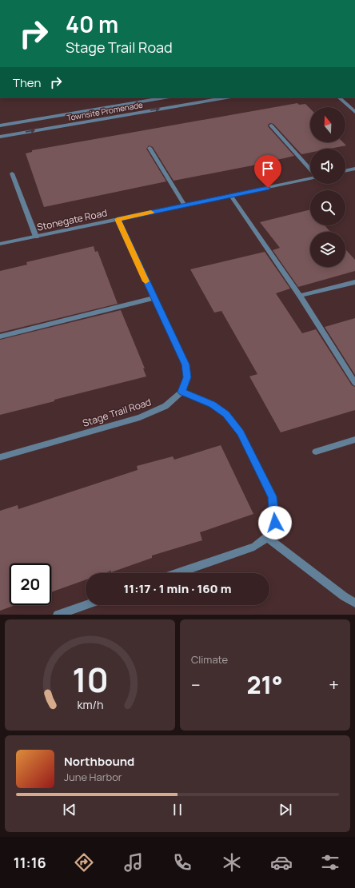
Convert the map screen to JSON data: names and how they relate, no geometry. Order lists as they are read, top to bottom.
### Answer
{
  "streets": {
    "street": ["Townsite Promenade", "Stonegate Road", "Stage Trail Road"]
  },
  "north": "top",
  "page": {
    "turn": ["40 m", "Stage Trail Road"],
    "then": "Then",
    "limit": "20",
    "trip": "11:17 · 1 min · 160 m",
    "tile": "Climate",
    "heat": ["−", "21°", "+"],
    "song": ["Northbound", "June Harbor"],
    "tabs": "11:16",
    "gauge": ["10", "km/h"]
  }
}
